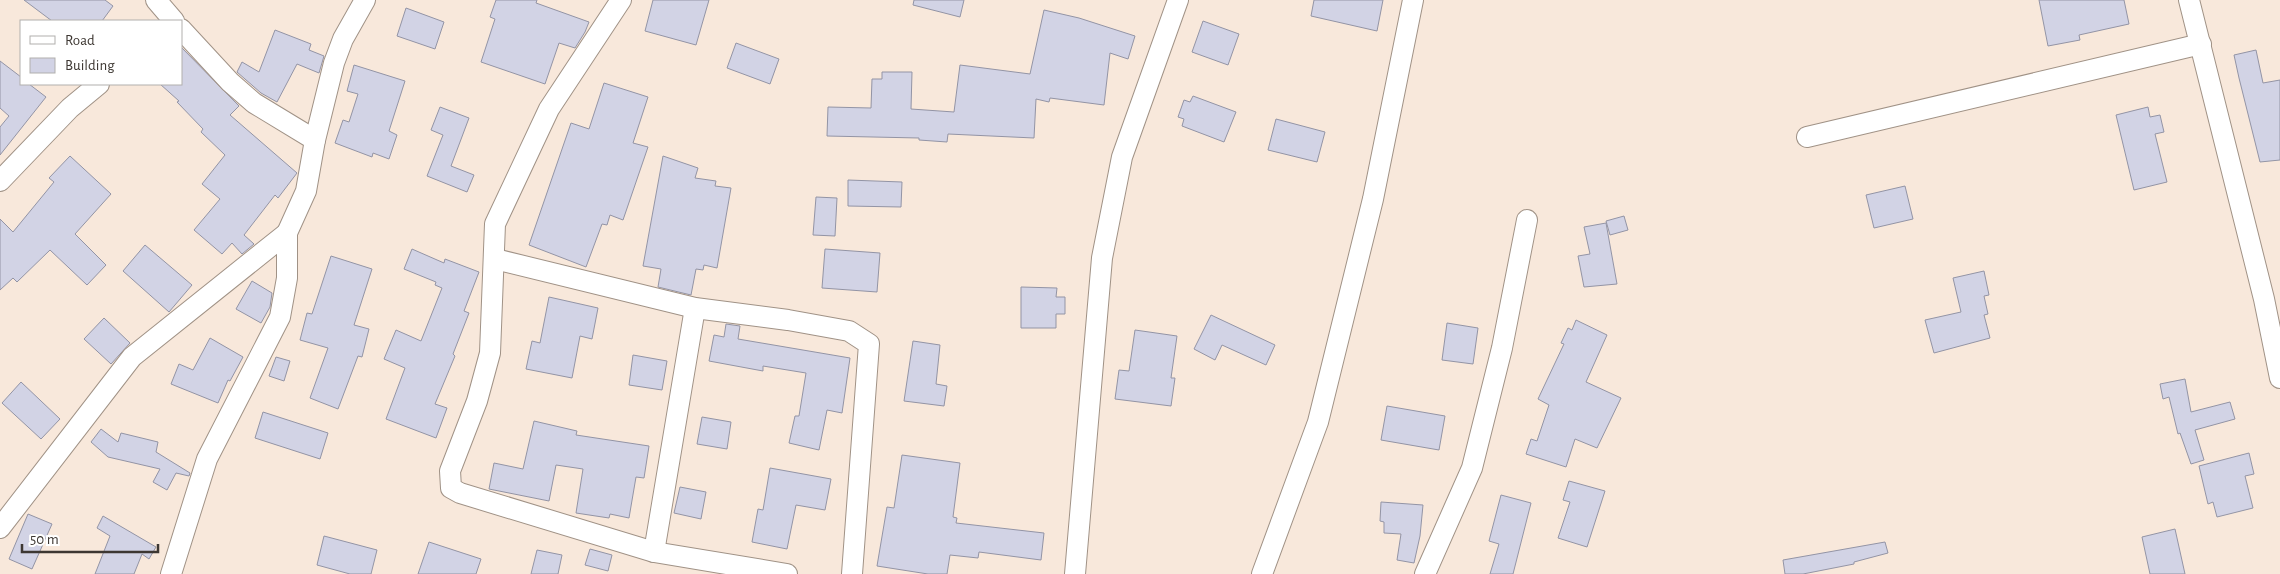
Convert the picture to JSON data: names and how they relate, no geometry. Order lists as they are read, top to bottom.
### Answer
{
  "legend": ["Road", "Building"],
  "scale_bar": "50 m"
}
